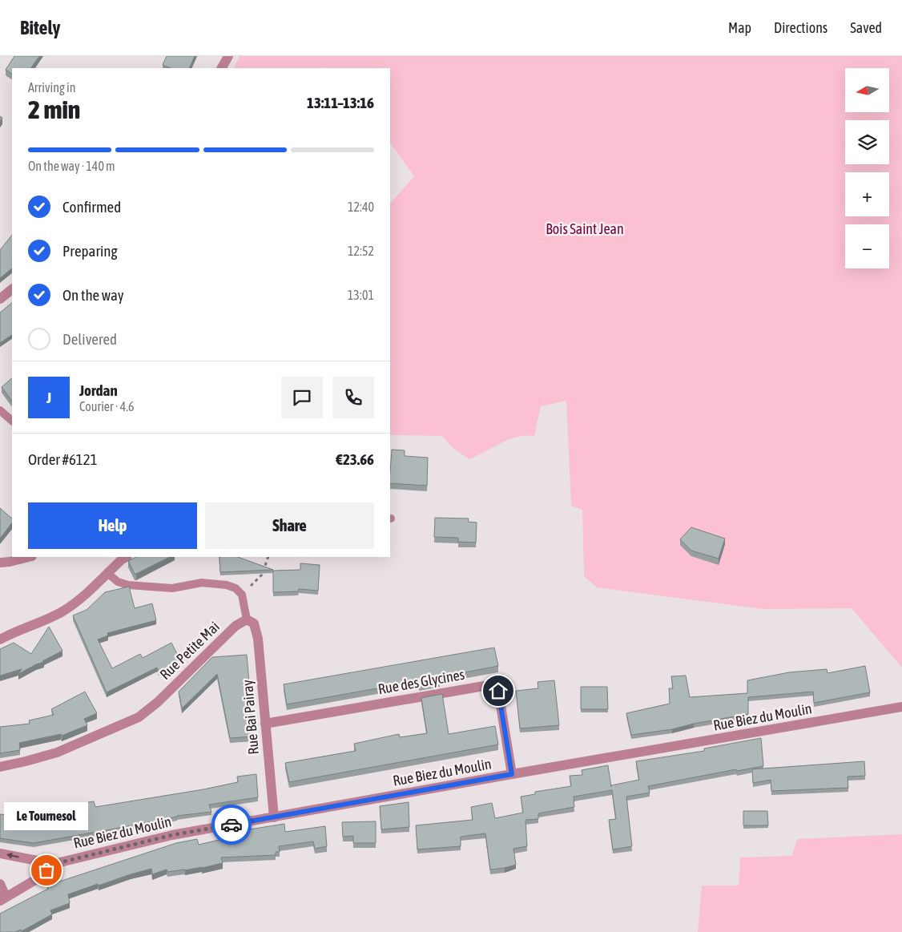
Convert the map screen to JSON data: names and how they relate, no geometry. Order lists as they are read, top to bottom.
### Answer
{
  "streets": {
    "street": [
      "Rue Petite Mai",
      "Rue des Glycines",
      "Rue Bai Pairay",
      "Rue Biez du Moulin"
    ]
  },
  "crossings": [
    ["Rue Petite Mai", "Rue Bai Pairay"],
    ["Rue des Glycines", "Rue Bai Pairay"],
    ["Rue des Glycines", "Rue Biez du Moulin"],
    ["Rue Bai Pairay", "Rue Biez du Moulin"]
  ],
  "parks": ["Bois Saint Jean"],
  "places": ["Le Tournesol"],
  "north": "left",
  "page": {
    "header": "Bitely",
    "nav": ["Map", "Directions", "Saved"],
    "map_buttons": ["+", "−"],
    "heading": ["2 min", "Arriving in", "13:11–13:16"],
    "panel": [
      "Jordan",
      "Courier · 4.6",
      "Order #6121",
      "€23.66"
    ],
    "bar": "On the way · 140 m",
    "list": [
      ["Confirmed", "12:40"],
      ["Preparing", "12:52"],
      ["On the way", "13:01"],
      "Delivered"
    ],
    "round": "J",
    "buttons": ["Help", "Share"],
    "bubble": "Le Tournesol"
  }
}
